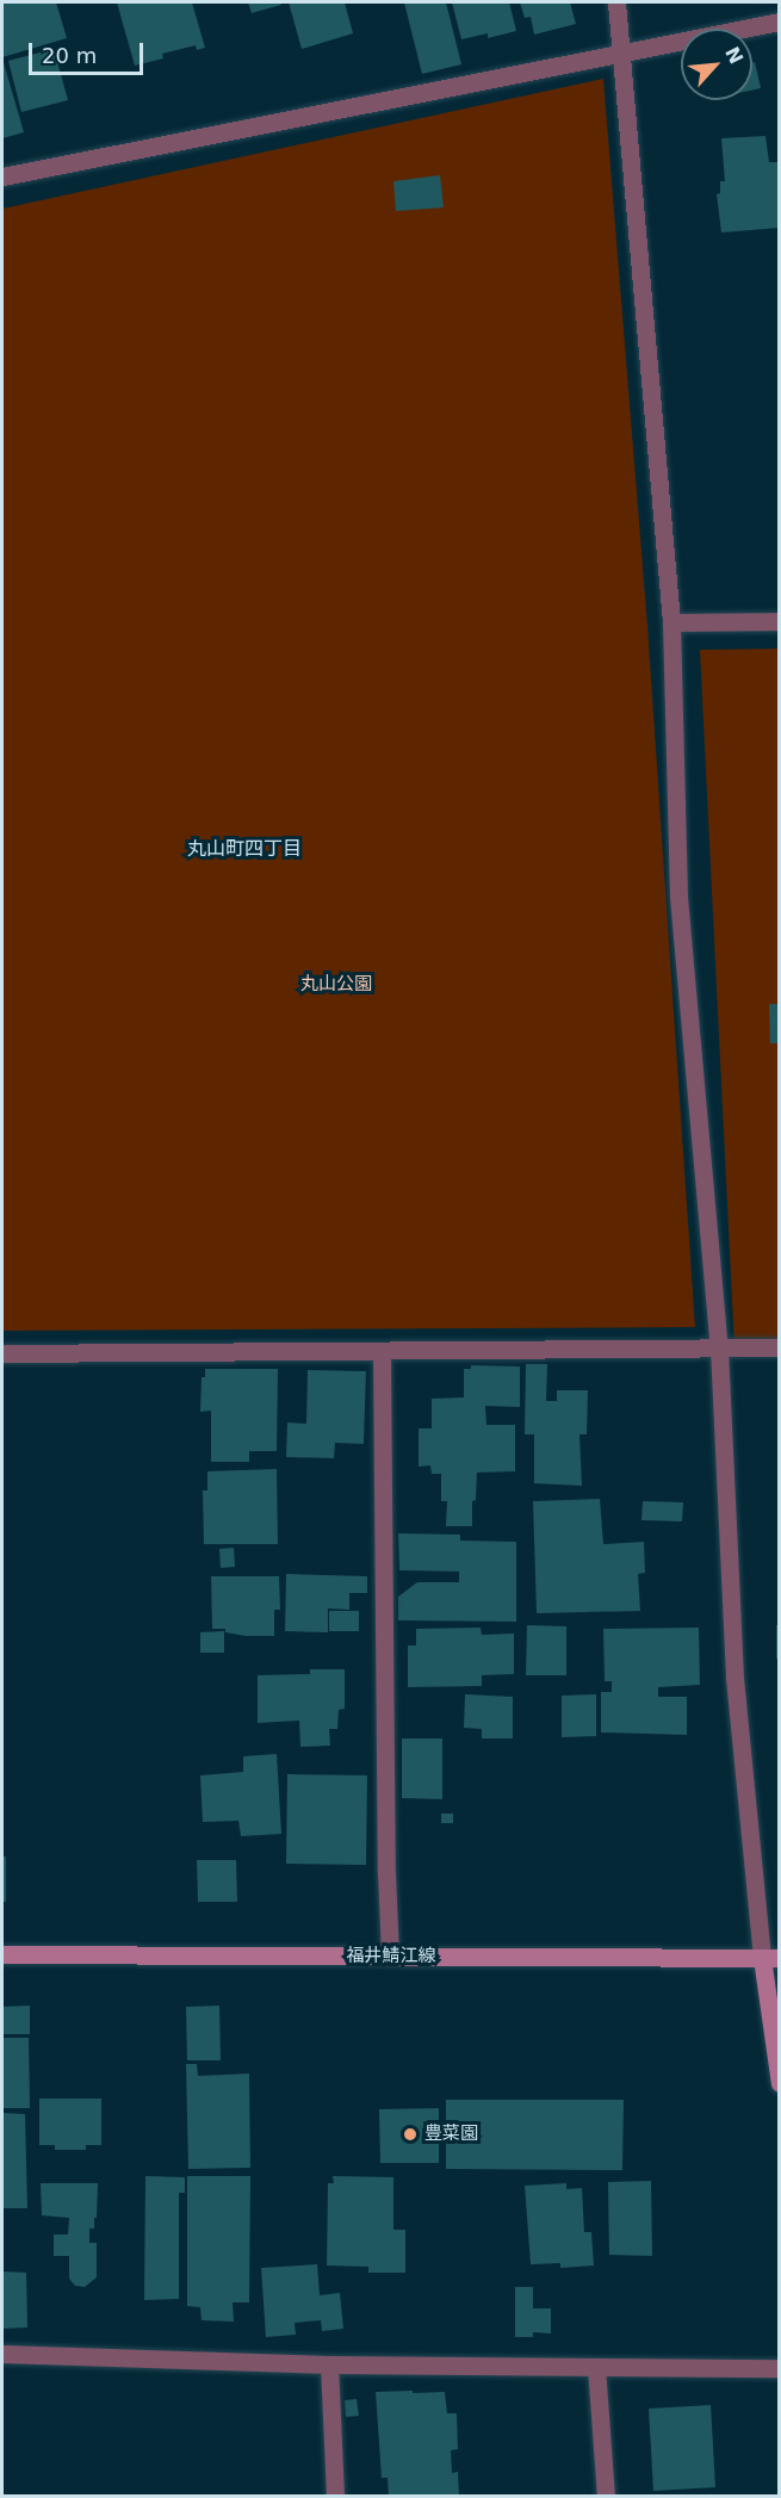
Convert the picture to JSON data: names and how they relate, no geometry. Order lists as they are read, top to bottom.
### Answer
{
  "streets": {
    "main road": ["福井鯖江線"]
  },
  "districts": ["丸山町四丁目"],
  "parks": ["丸山公園"],
  "places": ["豊菜園"],
  "scale_bar": "20 m",
  "north": "top right"
}
